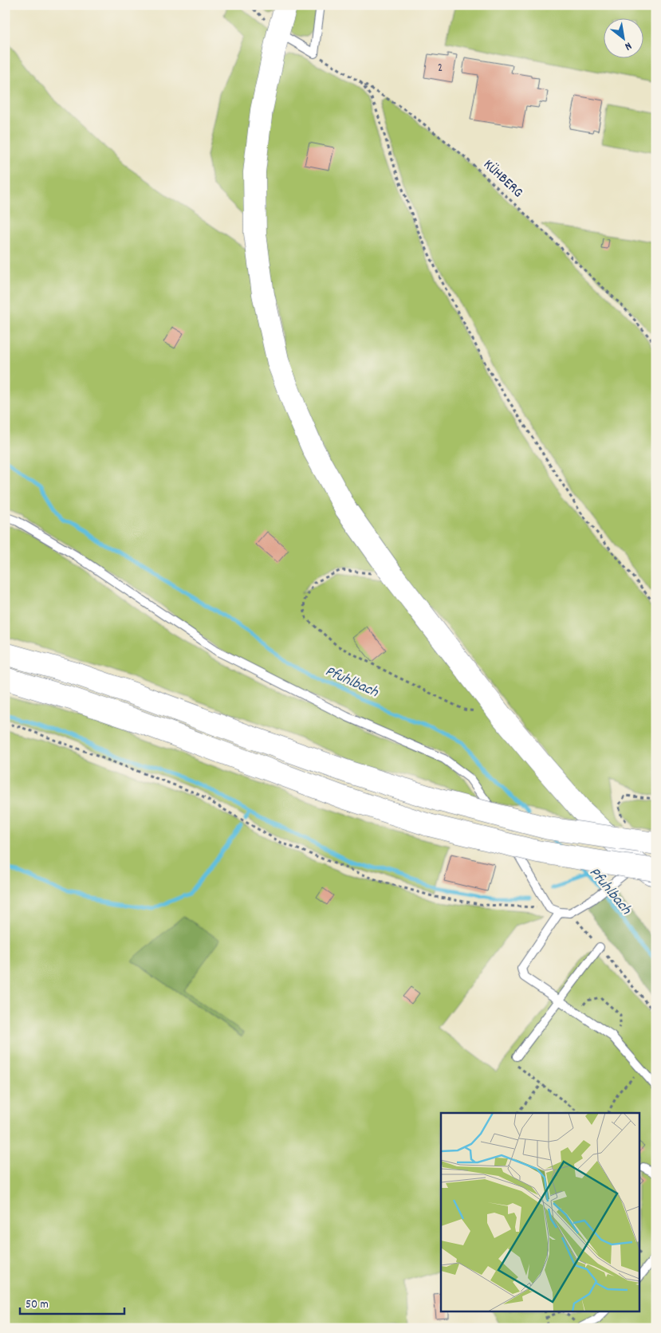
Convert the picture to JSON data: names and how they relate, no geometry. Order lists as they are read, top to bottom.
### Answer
{
  "streets": {
    "path": ["KÜHBERG"]
  },
  "water": ["Pfuhlbach"],
  "house_numbers": ["2"],
  "scale_bar": "50 m",
  "north": "bottom right"
}
